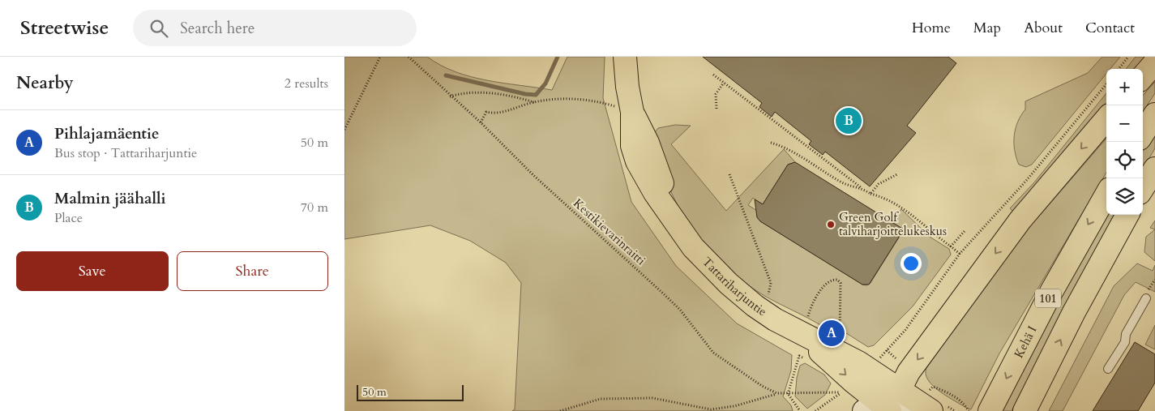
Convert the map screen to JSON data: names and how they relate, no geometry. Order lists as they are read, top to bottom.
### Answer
{
  "streets": {
    "main road": ["Tattariharjuntie", "101", "Kehä I"],
    "path": ["Kestikievarinraitti"]
  },
  "places": ["Green Golf talviharjoittelukeskus"],
  "scale_bar": "50 m",
  "page": {
    "header": "Streetwise",
    "search": "Search here",
    "nav": [
      "Home",
      "Map",
      "About",
      "Contact"
    ],
    "heading": ["Nearby", "2 results"],
    "map_buttons": ["+", "−"],
    "pins": ["B", "A"],
    "list": [
      {
        "mark": "A",
        "name": "Pihlajamäentie",
        "note": "Bus stop · Tattariharjuntie",
        "value": "50 m"
      },
      {
        "mark": "B",
        "name": "Malmin jäähalli",
        "note": "Place",
        "value": "70 m"
      }
    ],
    "buttons": ["Save", "Share"],
    "scale": "50 m"
  }
}
